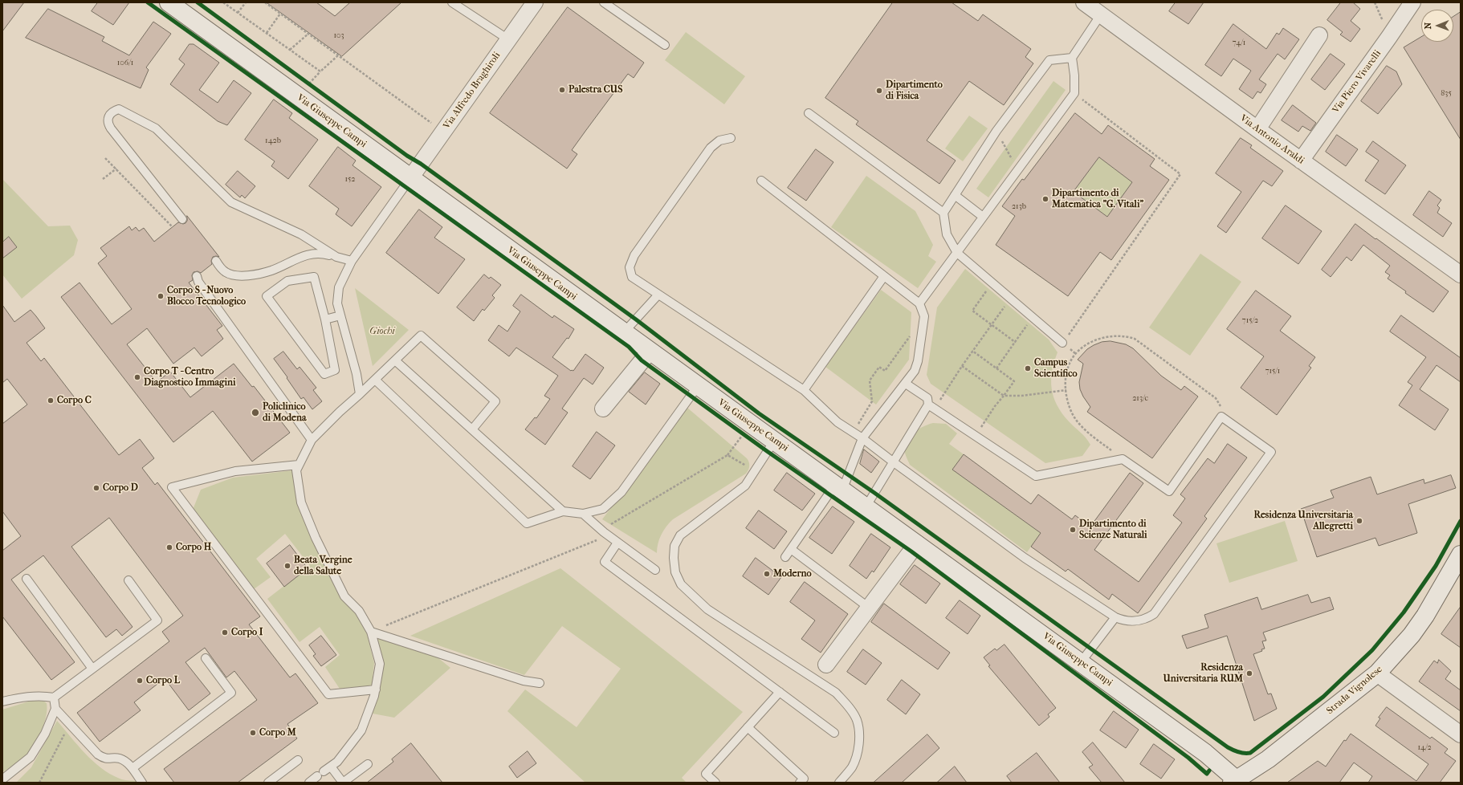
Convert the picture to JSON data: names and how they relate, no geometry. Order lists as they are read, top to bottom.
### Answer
{
  "streets": {
    "street": [
      "Via Piero Vivarelli",
      "Via Alfredo Braghiroli",
      "Via Giuseppe Campi",
      "Via Antonio Araldi",
      "Strada Vignolese"
    ]
  },
  "crossings": [
    ["Via Piero Vivarelli", "Via Antonio Araldi"],
    ["Via Alfredo Braghiroli", "Via Giuseppe Campi"],
    ["Via Giuseppe Campi", "Strada Vignolese"]
  ],
  "parks": ["Giochi"],
  "places": [
    "Palestra CUS",
    "Dipartimento di Fisica",
    "Dipartimento di Matematica \"G. Vitali\"",
    "Corpo S - Nuovo Blocco Tecnologico",
    "Campus Scientifico",
    "Corpo T - Centro Diagnostico Immagini",
    "Corpo C",
    "Policlinico di Modena",
    "Corpo D",
    "Residenza Universitaria Allegretti",
    "Dipartimento di Scienze Naturali",
    "Corpo H",
    "Beata Vergine della Salute",
    "Moderno",
    "Corpo I",
    "Residenza Universitaria RUM",
    "Corpo L",
    "Corpo M"
  ],
  "house_numbers": [
    "103",
    "74/1",
    "106/1",
    "835",
    "142b",
    "152",
    "213b",
    "715/2",
    "715/1",
    "213/c",
    "14/2"
  ],
  "north": "left"
}
